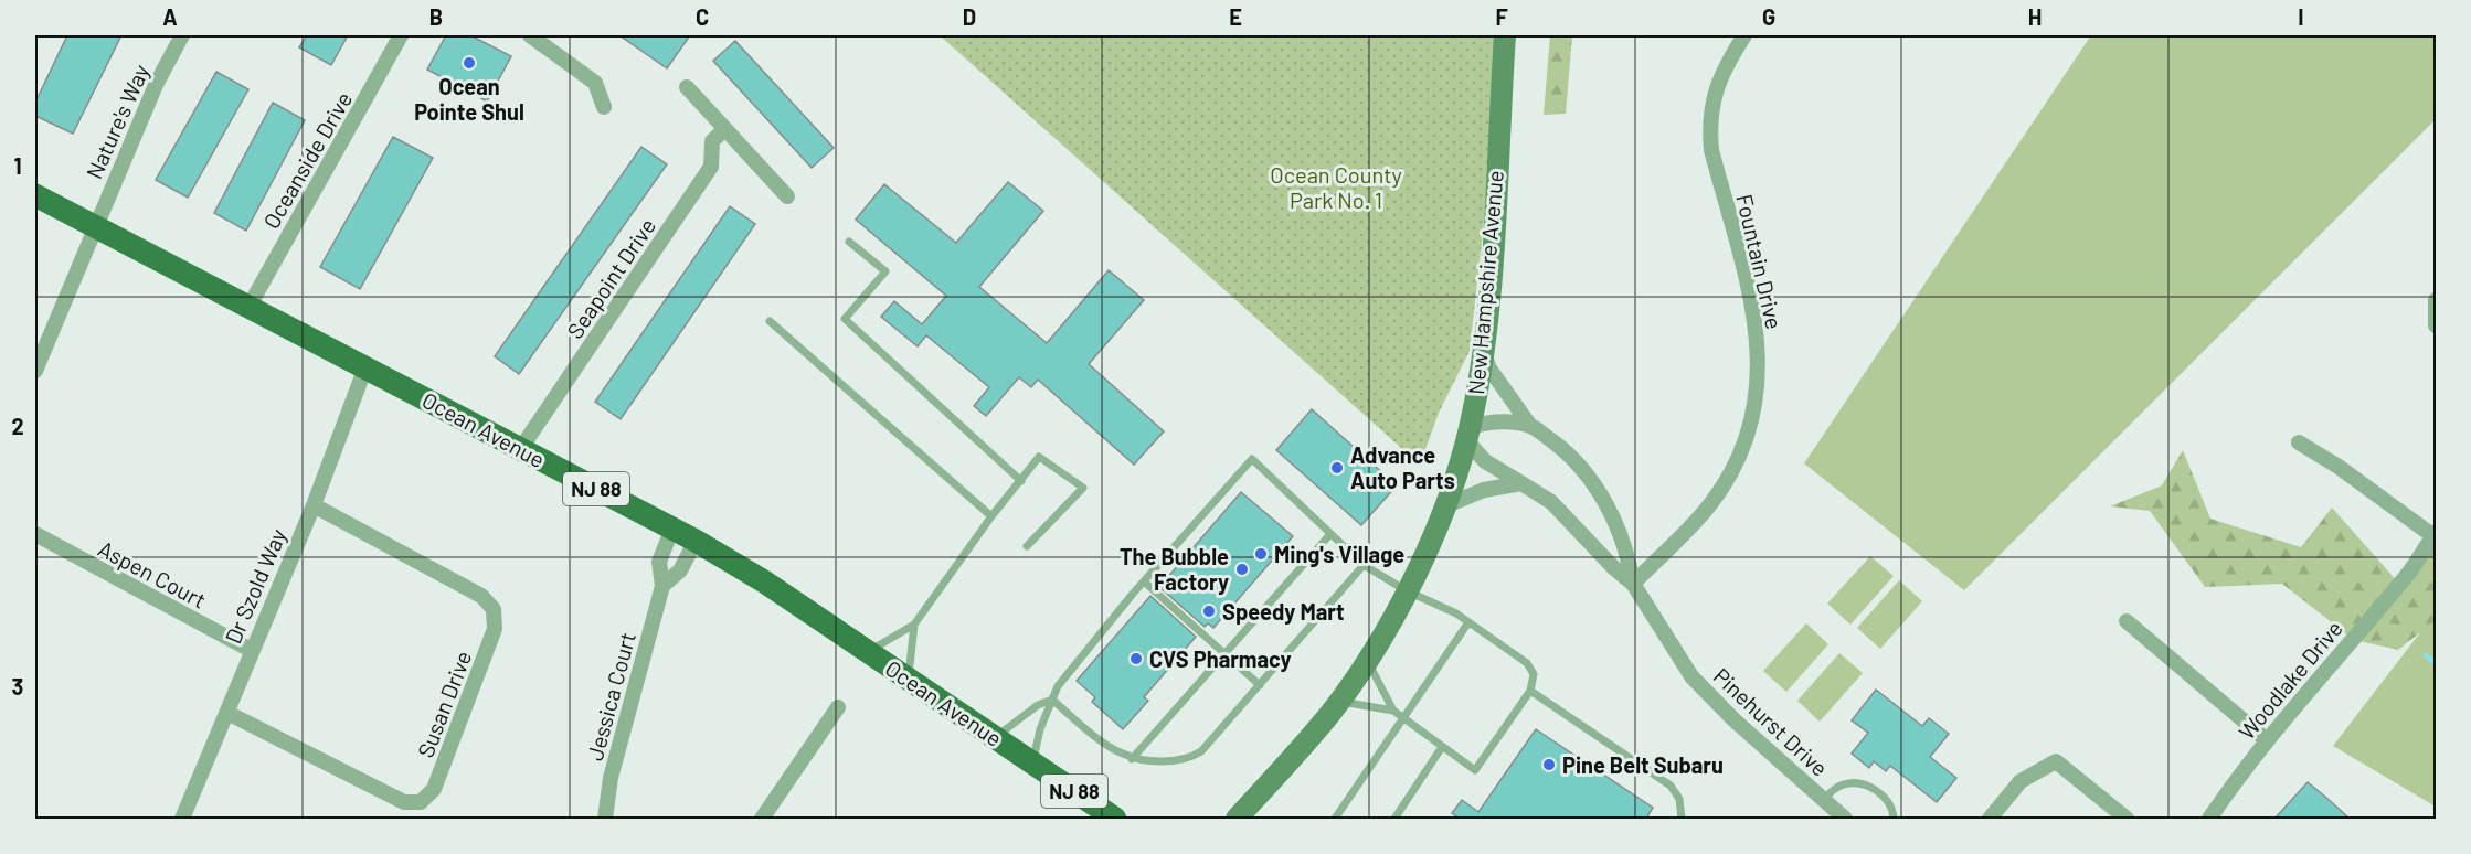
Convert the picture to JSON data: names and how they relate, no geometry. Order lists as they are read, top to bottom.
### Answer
{
  "streets": {
    "main road": ["New Hampshire Avenue", "Ocean Avenue", "NJ 88"],
    "street": [
      "Nature's Way",
      "Oceanside Drive",
      "Fountain Drive",
      "Seapoint Drive",
      "Aspen Court",
      "Dr Szold Way",
      "Woodlake Drive",
      "Jessica Court",
      "Susan Drive",
      "Pinehurst Drive"
    ]
  },
  "crossings": [
    ["Nature's Way", "Ocean Avenue"],
    ["Oceanside Drive", "Ocean Avenue"],
    ["Fountain Drive", "Pinehurst Drive"],
    ["Seapoint Drive", "Ocean Avenue"],
    ["New Hampshire Avenue", "Pinehurst Drive"],
    ["Ocean Avenue", "Dr Szold Way"],
    ["Ocean Avenue", "Jessica Court"],
    ["Aspen Court", "Dr Szold Way"],
    ["Dr Szold Way", "Susan Drive"]
  ],
  "parks": ["Ocean County Park No. 1"],
  "places": [
    "Ocean Pointe Shul",
    "Advance Auto Parts",
    "Ming's Village",
    "The Bubble Factory",
    "Speedy Mart",
    "CVS Pharmacy",
    "Pine Belt Subaru"
  ],
  "grid": {
    "columns": [
      "A",
      "B",
      "C",
      "D",
      "E",
      "F",
      "G",
      "H",
      "I"
    ],
    "rows": ["1", "2", "3"]
  }
}
